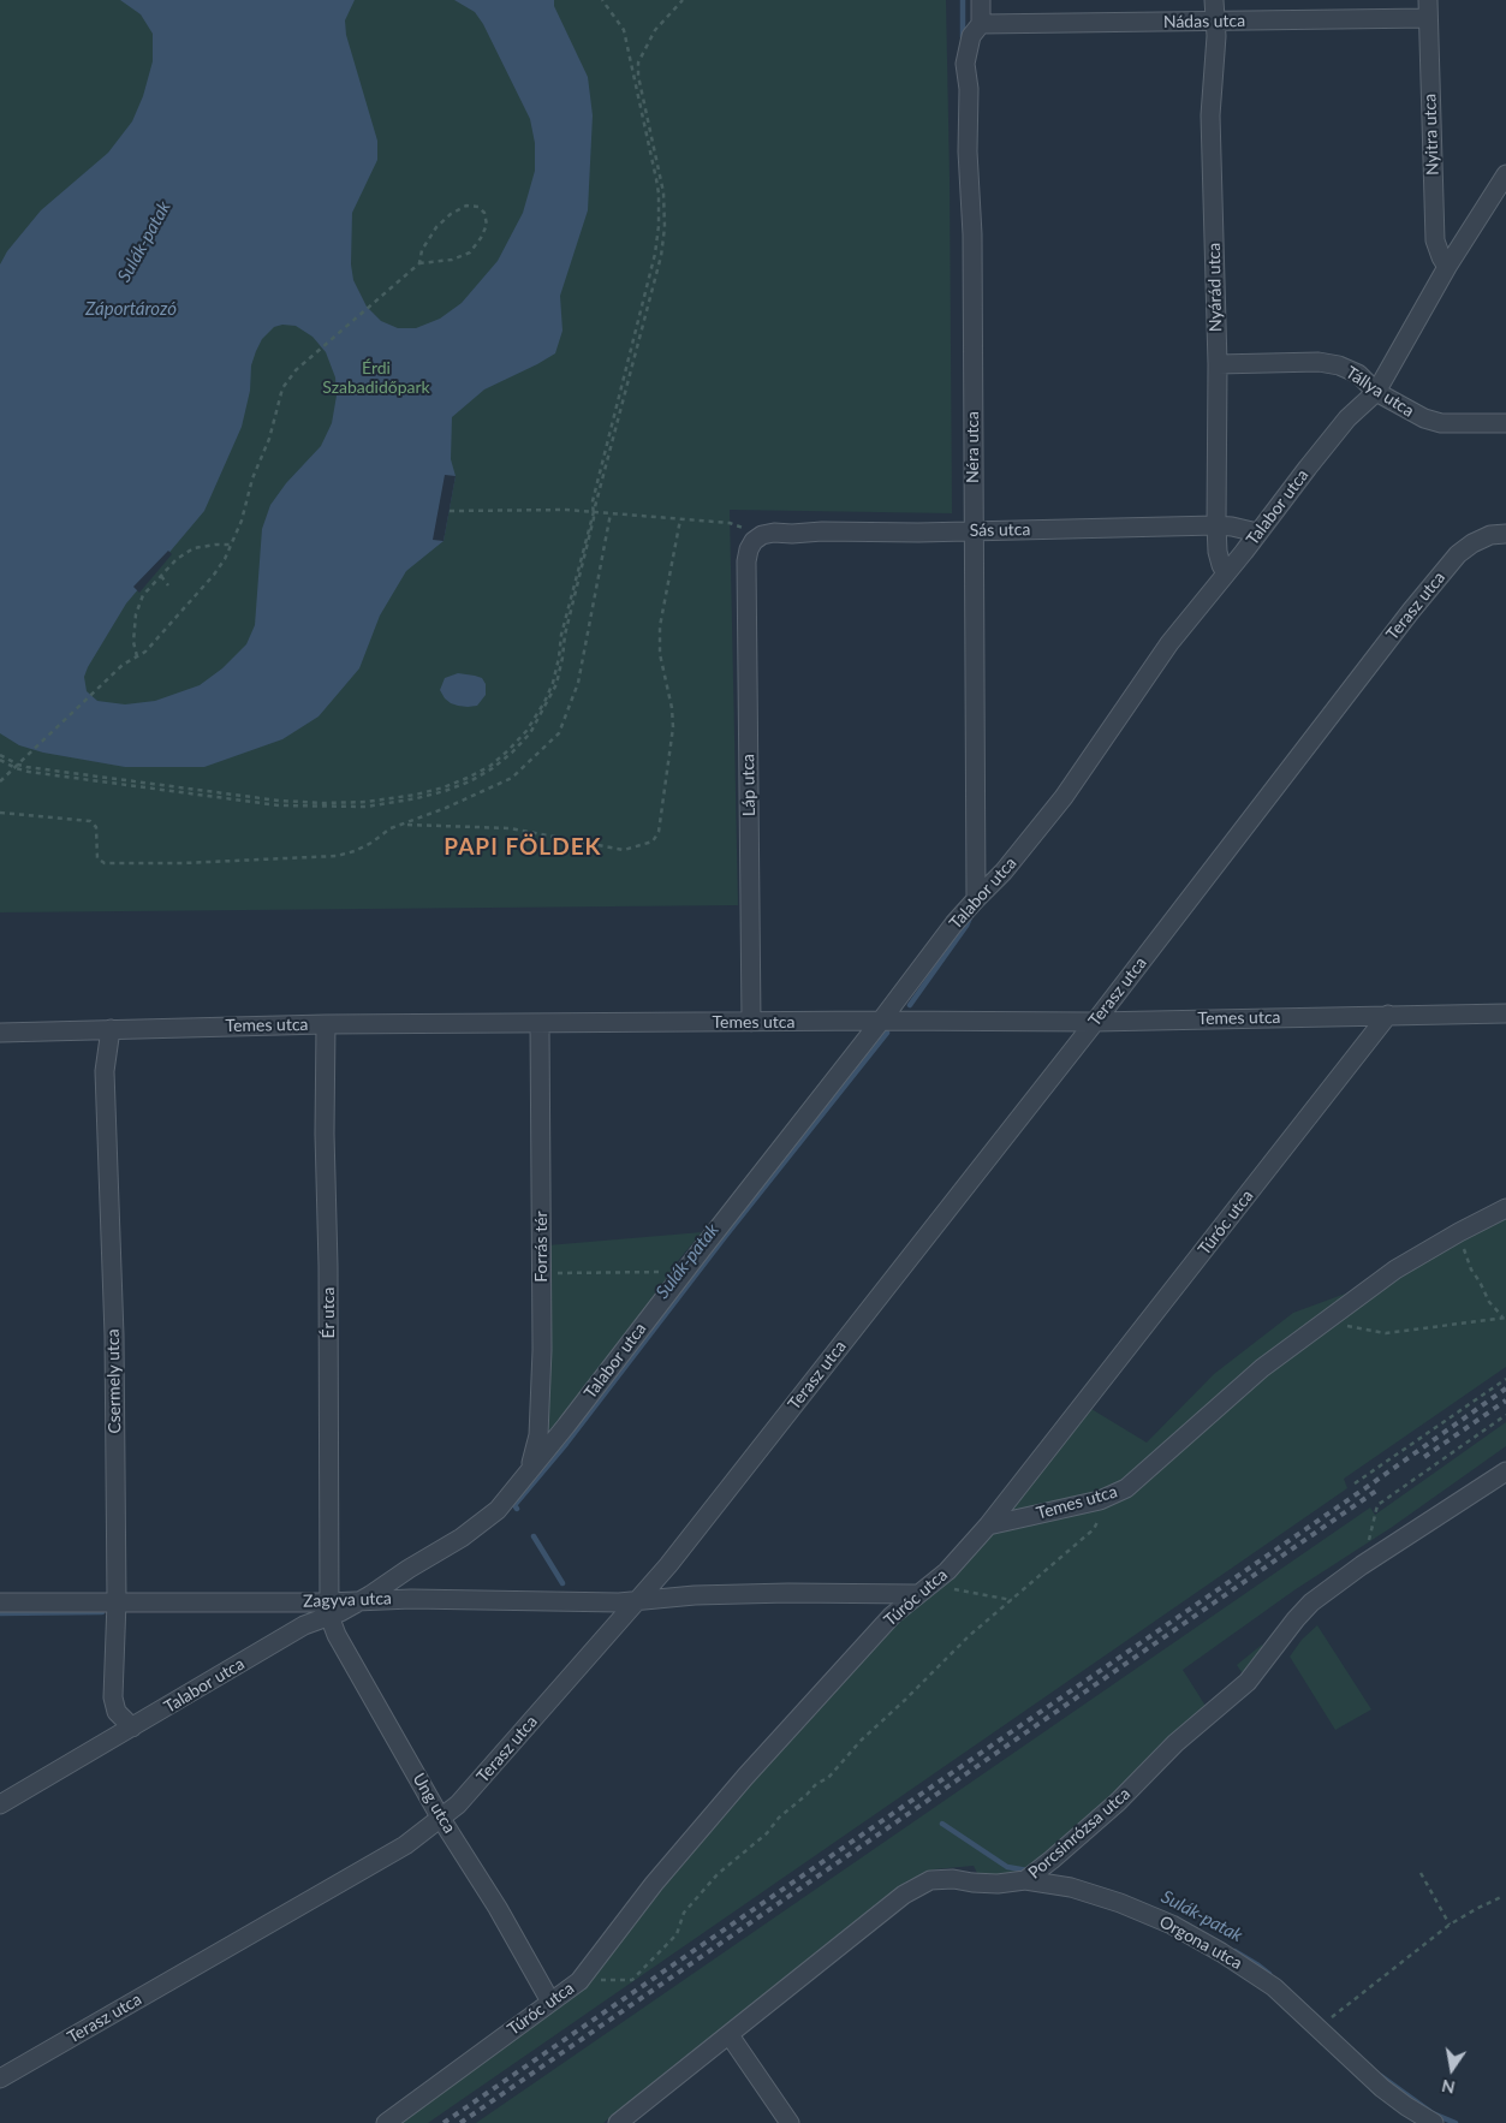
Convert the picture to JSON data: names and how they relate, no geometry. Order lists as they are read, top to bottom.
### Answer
{
  "streets": {
    "street": [
      "Nádas utca",
      "Nyitra utca",
      "Nyárád utca",
      "Tállya utca",
      "Néra utca",
      "Talabor utca",
      "Sás utca",
      "Terasz utca",
      "Láp utca",
      "Temes utca",
      "Túróc utca",
      "Forrás tér",
      "Ér utca",
      "Csermely utca",
      "Zagyva utca",
      "Ung utca",
      "Porcsinrózsa utca",
      "Orgona utca"
    ]
  },
  "crossings": [
    ["Nádas utca", "Nyitra utca"],
    ["Nádas utca", "Nyárád utca"],
    ["Nádas utca", "Néra utca"],
    ["Nyitra utca", "Talabor utca"],
    ["Nyárád utca", "Tállya utca"],
    ["Nyárád utca", "Talabor utca"],
    ["Nyárád utca", "Sás utca"],
    ["Tállya utca", "Talabor utca"],
    ["Néra utca", "Talabor utca"],
    ["Néra utca", "Sás utca"],
    ["Talabor utca", "Sás utca"],
    ["Talabor utca", "Temes utca"],
    ["Talabor utca", "Forrás tér"],
    ["Talabor utca", "Ér utca"],
    ["Talabor utca", "Csermely utca"],
    ["Talabor utca", "Zagyva utca"],
    ["Talabor utca", "Ung utca"],
    ["Sás utca", "Láp utca"],
    ["Terasz utca", "Temes utca"],
    ["Terasz utca", "Zagyva utca"],
    ["Terasz utca", "Ung utca"],
    ["Láp utca", "Temes utca"],
    ["Temes utca", "Túróc utca"],
    ["Temes utca", "Forrás tér"],
    ["Temes utca", "Ér utca"],
    ["Temes utca", "Csermely utca"],
    ["Túróc utca", "Zagyva utca"],
    ["Túróc utca", "Ung utca"],
    ["Ér utca", "Zagyva utca"],
    ["Ér utca", "Ung utca"],
    ["Csermely utca", "Zagyva utca"],
    ["Zagyva utca", "Ung utca"],
    ["Porcsinrózsa utca", "Orgona utca"]
  ],
  "districts": ["PAPI FÖLDEK"],
  "water": ["Sulák-patak", "Záportározó"],
  "parks": ["Érdi Szabadidőpark"],
  "north": "bottom"
}
